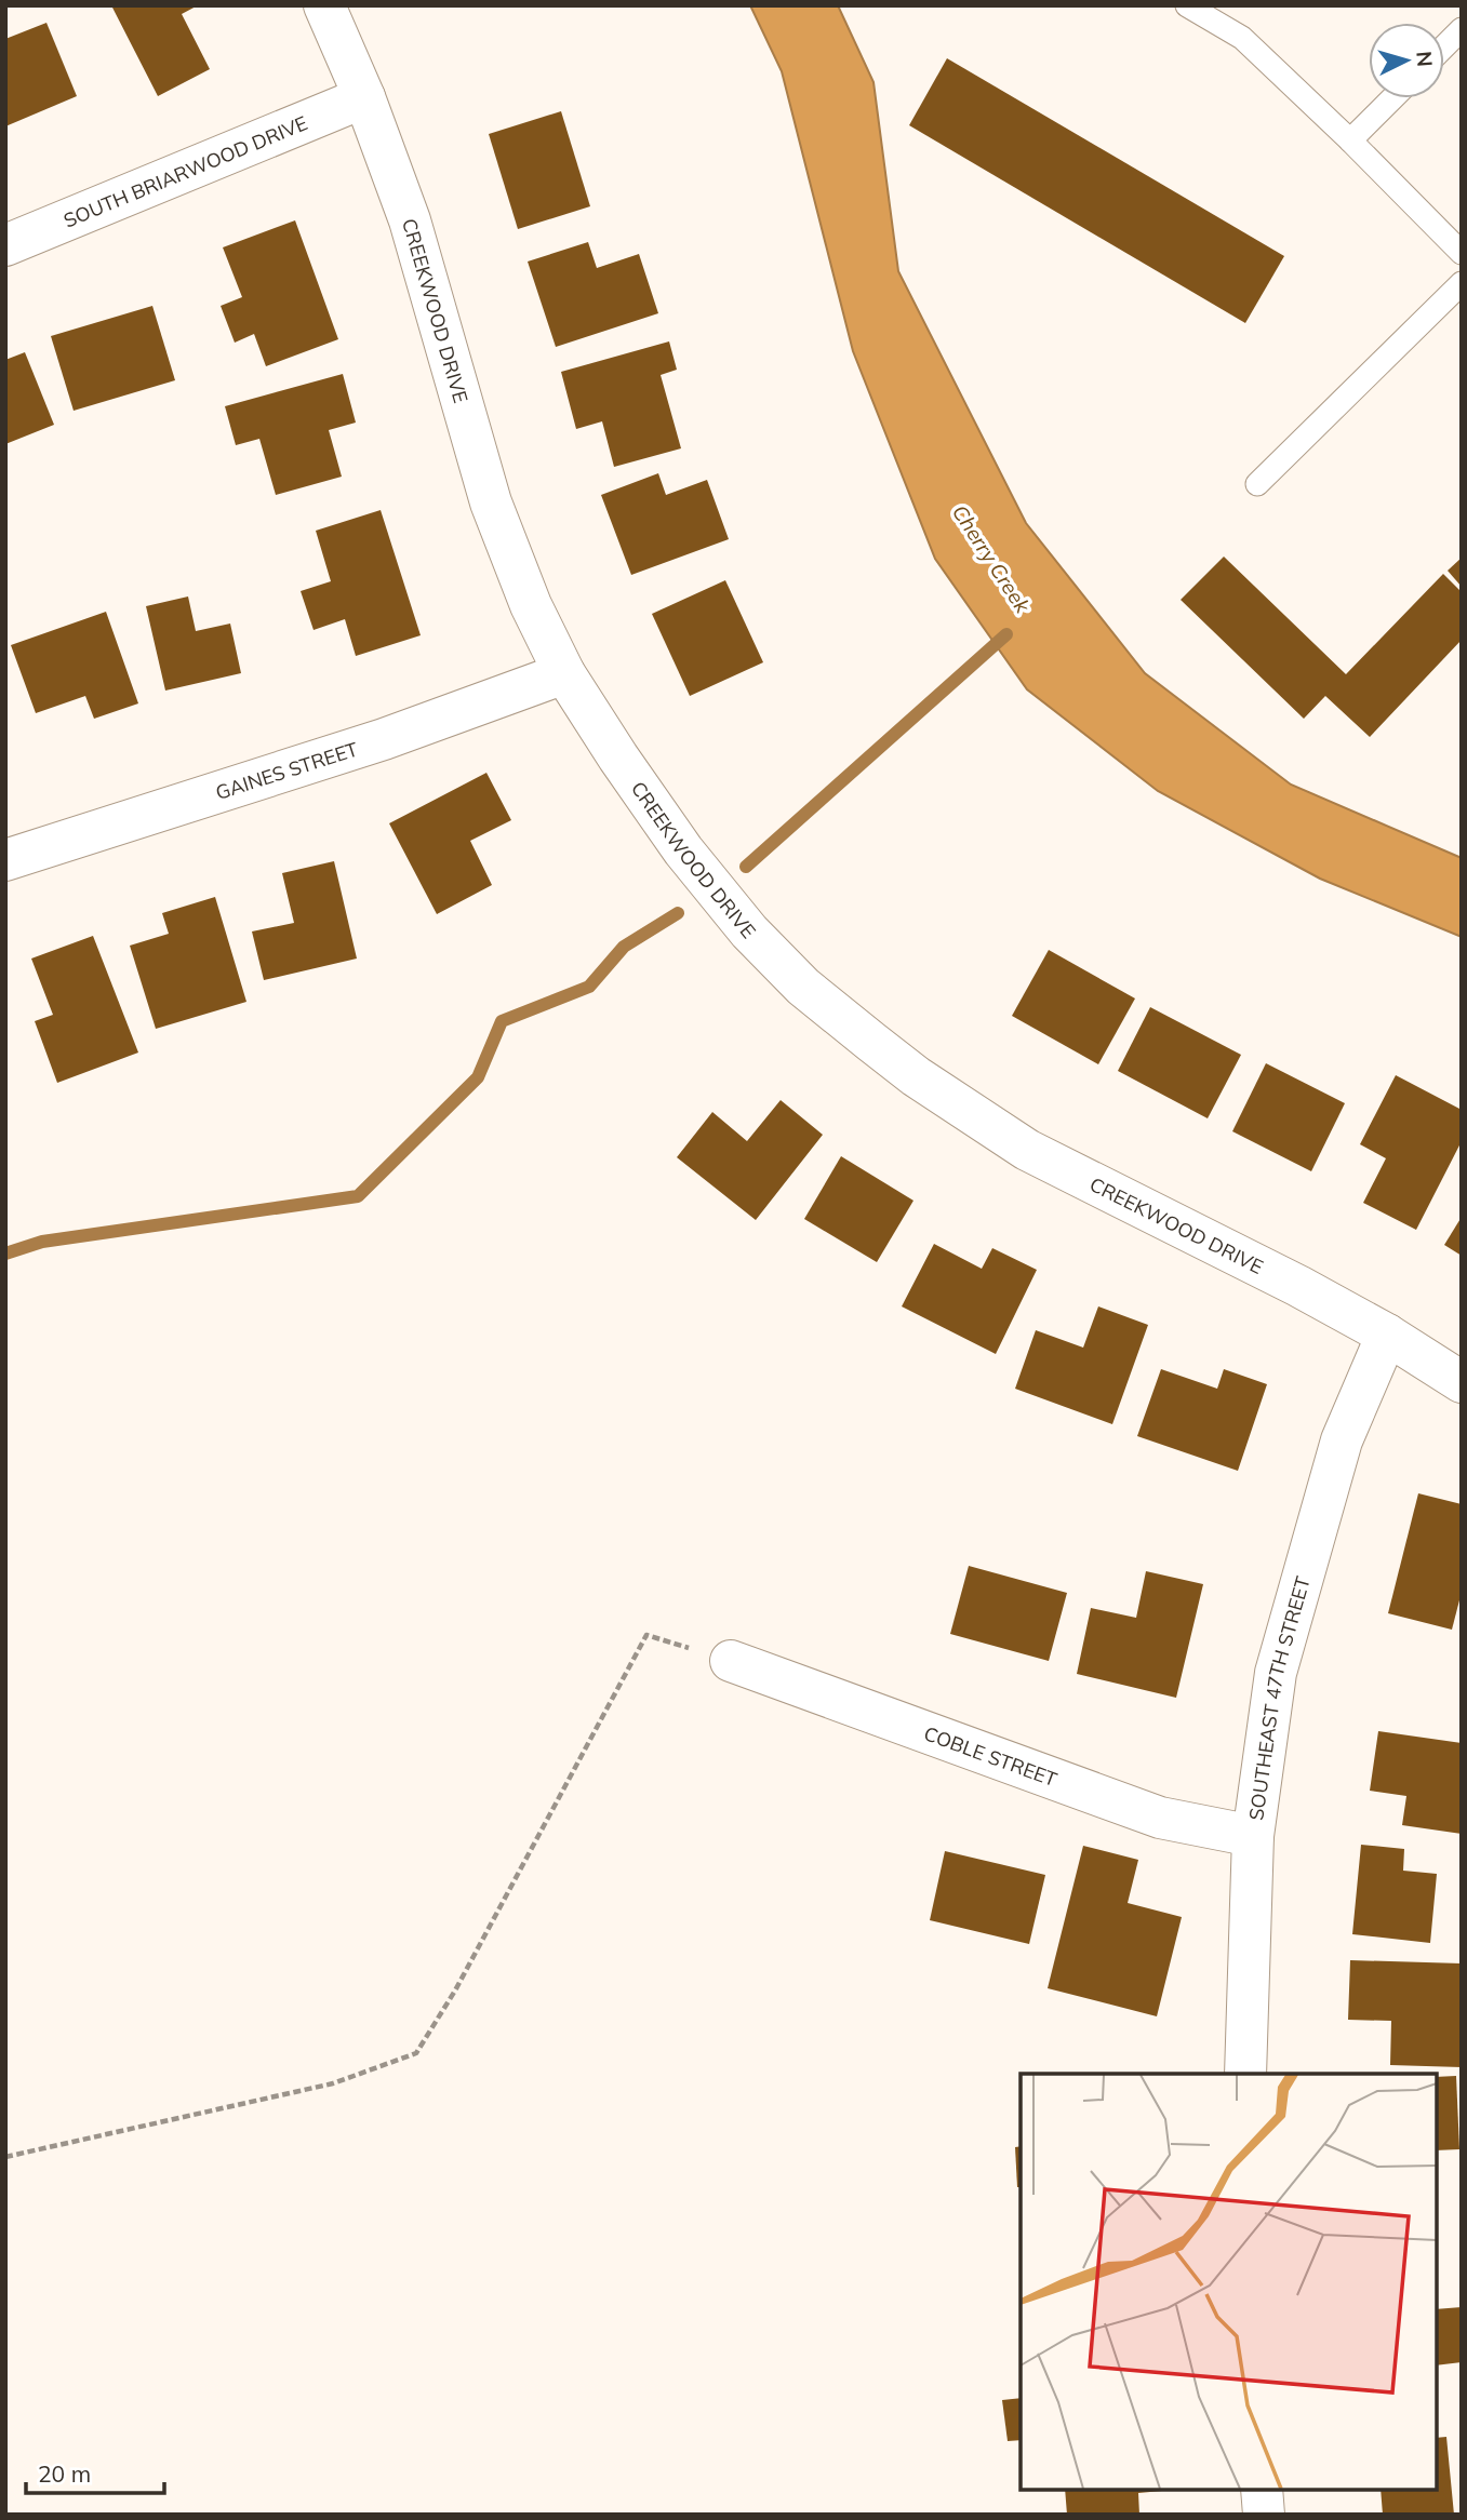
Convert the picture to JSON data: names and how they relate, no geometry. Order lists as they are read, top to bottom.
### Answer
{
  "streets": {
    "street": [
      "SOUTH BRIARWOOD DRIVE",
      "CREEKWOOD DRIVE",
      "GAINES STREET",
      "SOUTHEAST 47TH STREET",
      "COBLE STREET"
    ]
  },
  "crossings": [
    ["SOUTH BRIARWOOD DRIVE", "CREEKWOOD DRIVE"],
    ["CREEKWOOD DRIVE", "GAINES STREET"],
    ["CREEKWOOD DRIVE", "SOUTHEAST 47TH STREET"],
    ["SOUTHEAST 47TH STREET", "COBLE STREET"]
  ],
  "water": ["Cherry Creek"],
  "scale_bar": "20 m",
  "north": "right"
}
